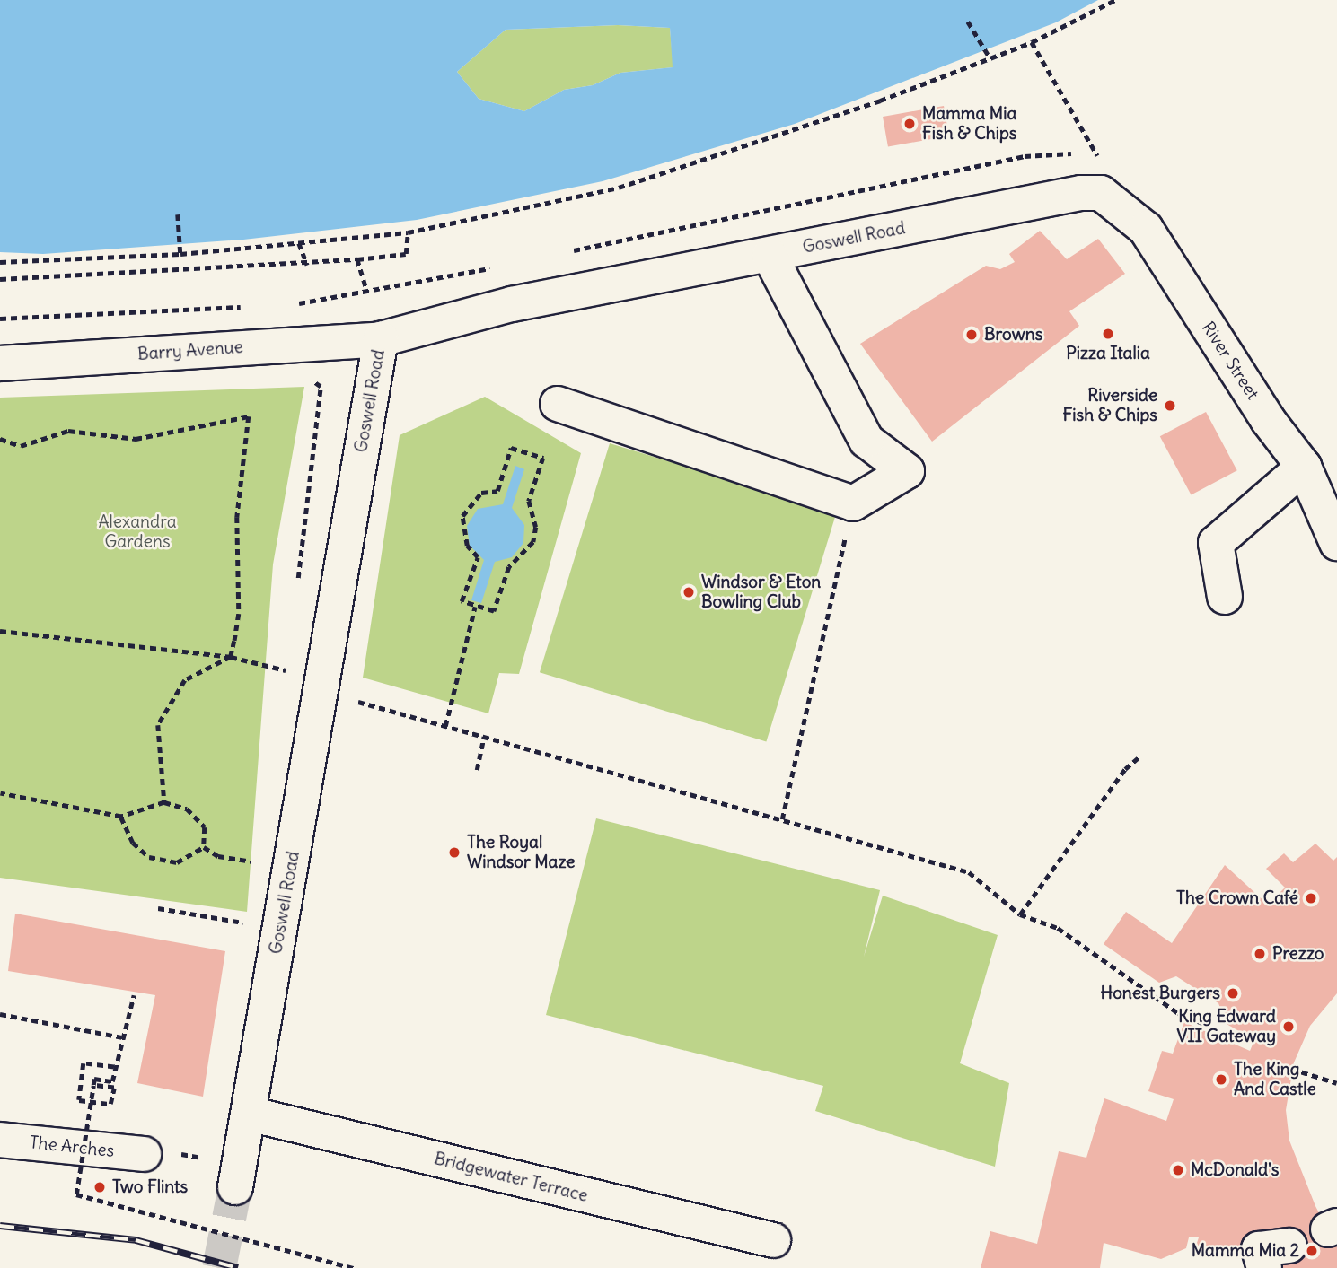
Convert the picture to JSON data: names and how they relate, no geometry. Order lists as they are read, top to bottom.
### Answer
{
  "streets": {
    "street": [
      "Goswell Road",
      "Barry Avenue",
      "River Street",
      "The Arches",
      "Bridgewater Terrace"
    ]
  },
  "crossings": [
    ["Goswell Road", "Barry Avenue"],
    ["Goswell Road", "River Street"],
    ["Goswell Road", "Bridgewater Terrace"]
  ],
  "parks": ["Alexandra Gardens"],
  "places": [
    "Mamma Mia Fish & Chips",
    "Pizza Italia",
    "Browns",
    "Riverside Fish & Chips",
    "Windsor & Eton Bowling Club",
    "The Royal Windsor Maze",
    "The Crown Café",
    "Prezzo",
    "Honest Burgers",
    "King Edward VII Gateway",
    "The King And Castle",
    "McDonald's",
    "Two Flints",
    "Mamma Mia 2"
  ]
}
